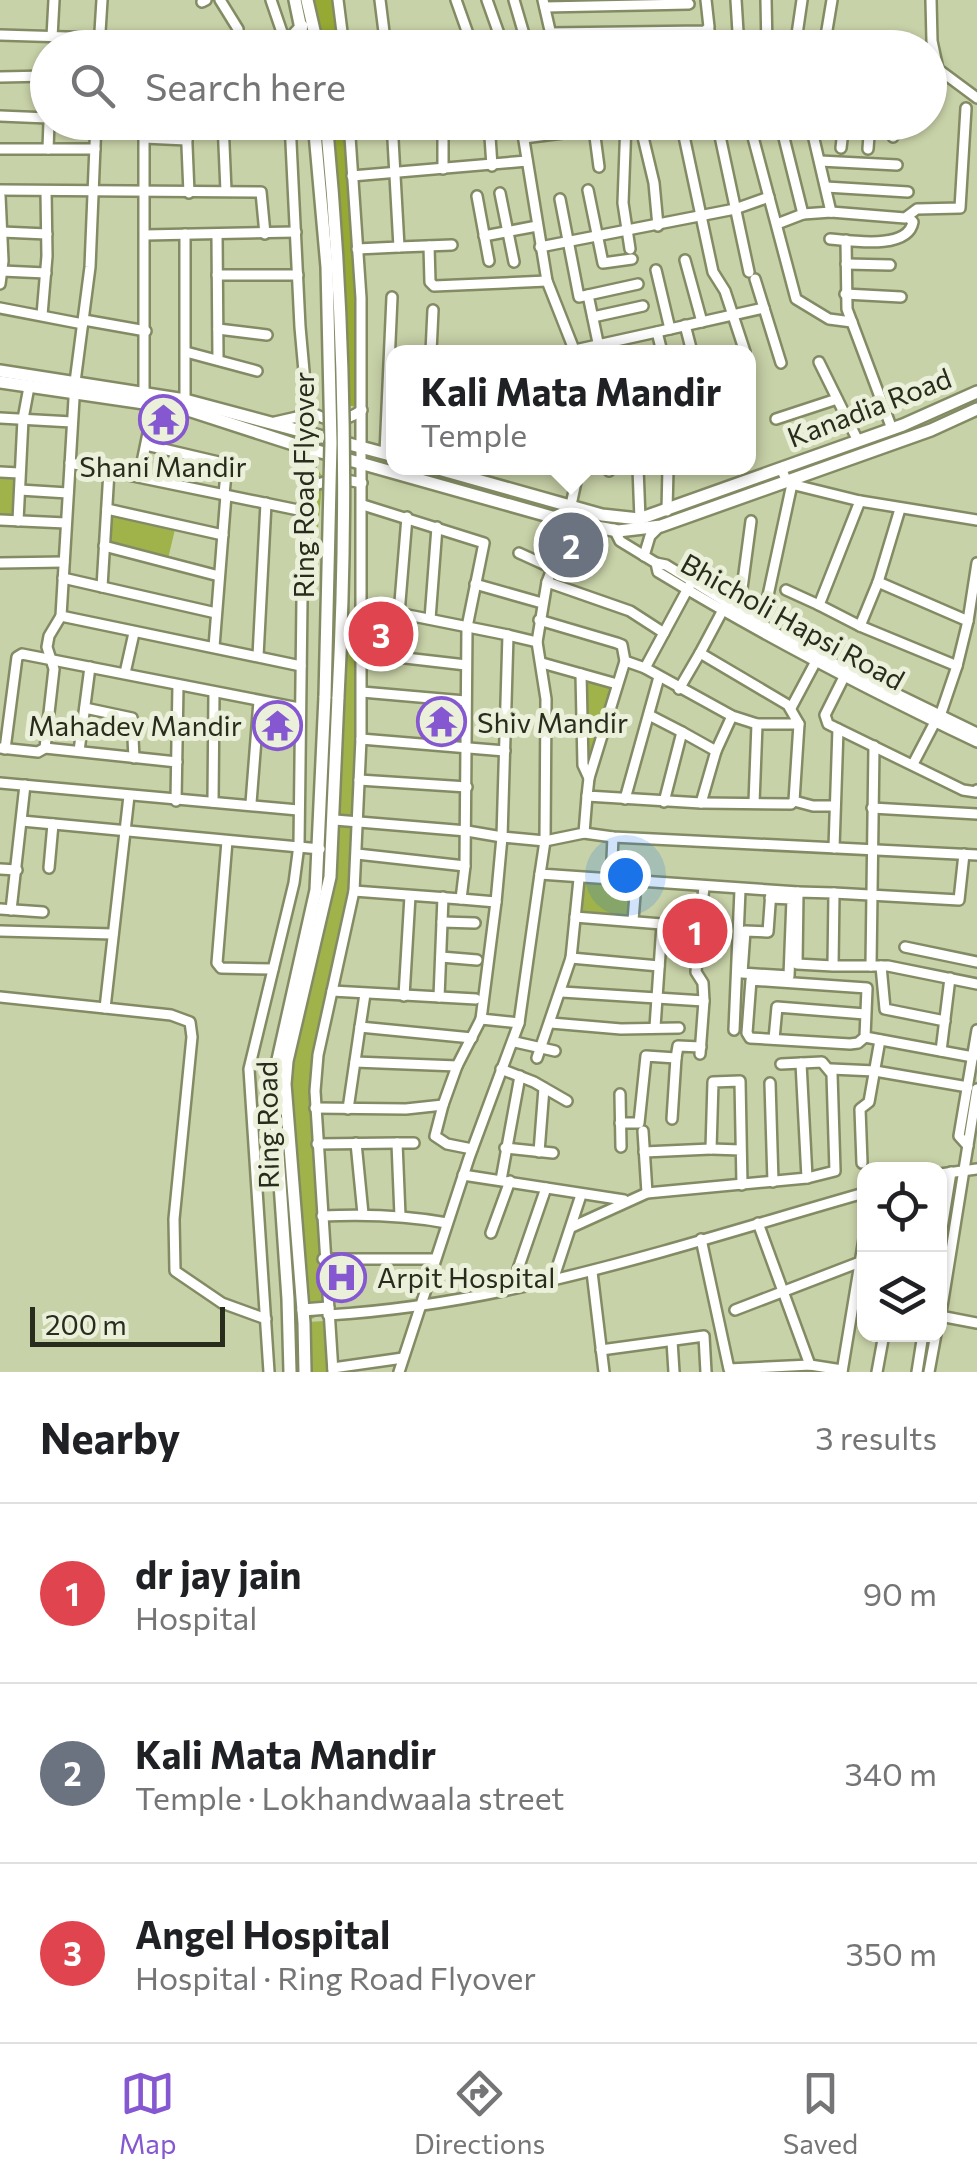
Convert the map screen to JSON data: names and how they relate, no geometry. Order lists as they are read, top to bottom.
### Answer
{
  "streets": {
    "main road": ["Kanadia Road", "Ring Road Flyover", "Ring Road"],
    "street": ["Bhicholi Hapsi Road"]
  },
  "crossings": [
    ["Kanadia Road", "Bhicholi Hapsi Road"],
    ["Ring Road Flyover", "Ring Road"]
  ],
  "places": {
    "temple": ["Shani Mandir", "Shiv Mandir", "Mahadev Mandir"],
    "hospital": ["Arpit Hospital"]
  },
  "scale_bar": "200 m",
  "page": {
    "search": "Search here",
    "popup": ["Kali Mata Mandir", "Temple"],
    "pins": ["2", "3", "1"],
    "scale": "200 m",
    "heading": ["Nearby", "3 results"],
    "list": [
      {
        "mark": "1",
        "name": "dr jay jain",
        "note": "Hospital",
        "value": "90 m"
      },
      {
        "mark": "2",
        "name": "Kali Mata Mandir",
        "note": "Temple · Lokhandwaala street",
        "value": "340 m"
      },
      {
        "mark": "3",
        "name": "Angel Hospital",
        "note": "Hospital · Ring Road Flyover",
        "value": "350 m"
      }
    ],
    "nav": ["Map", "Directions", "Saved"]
  }
}
